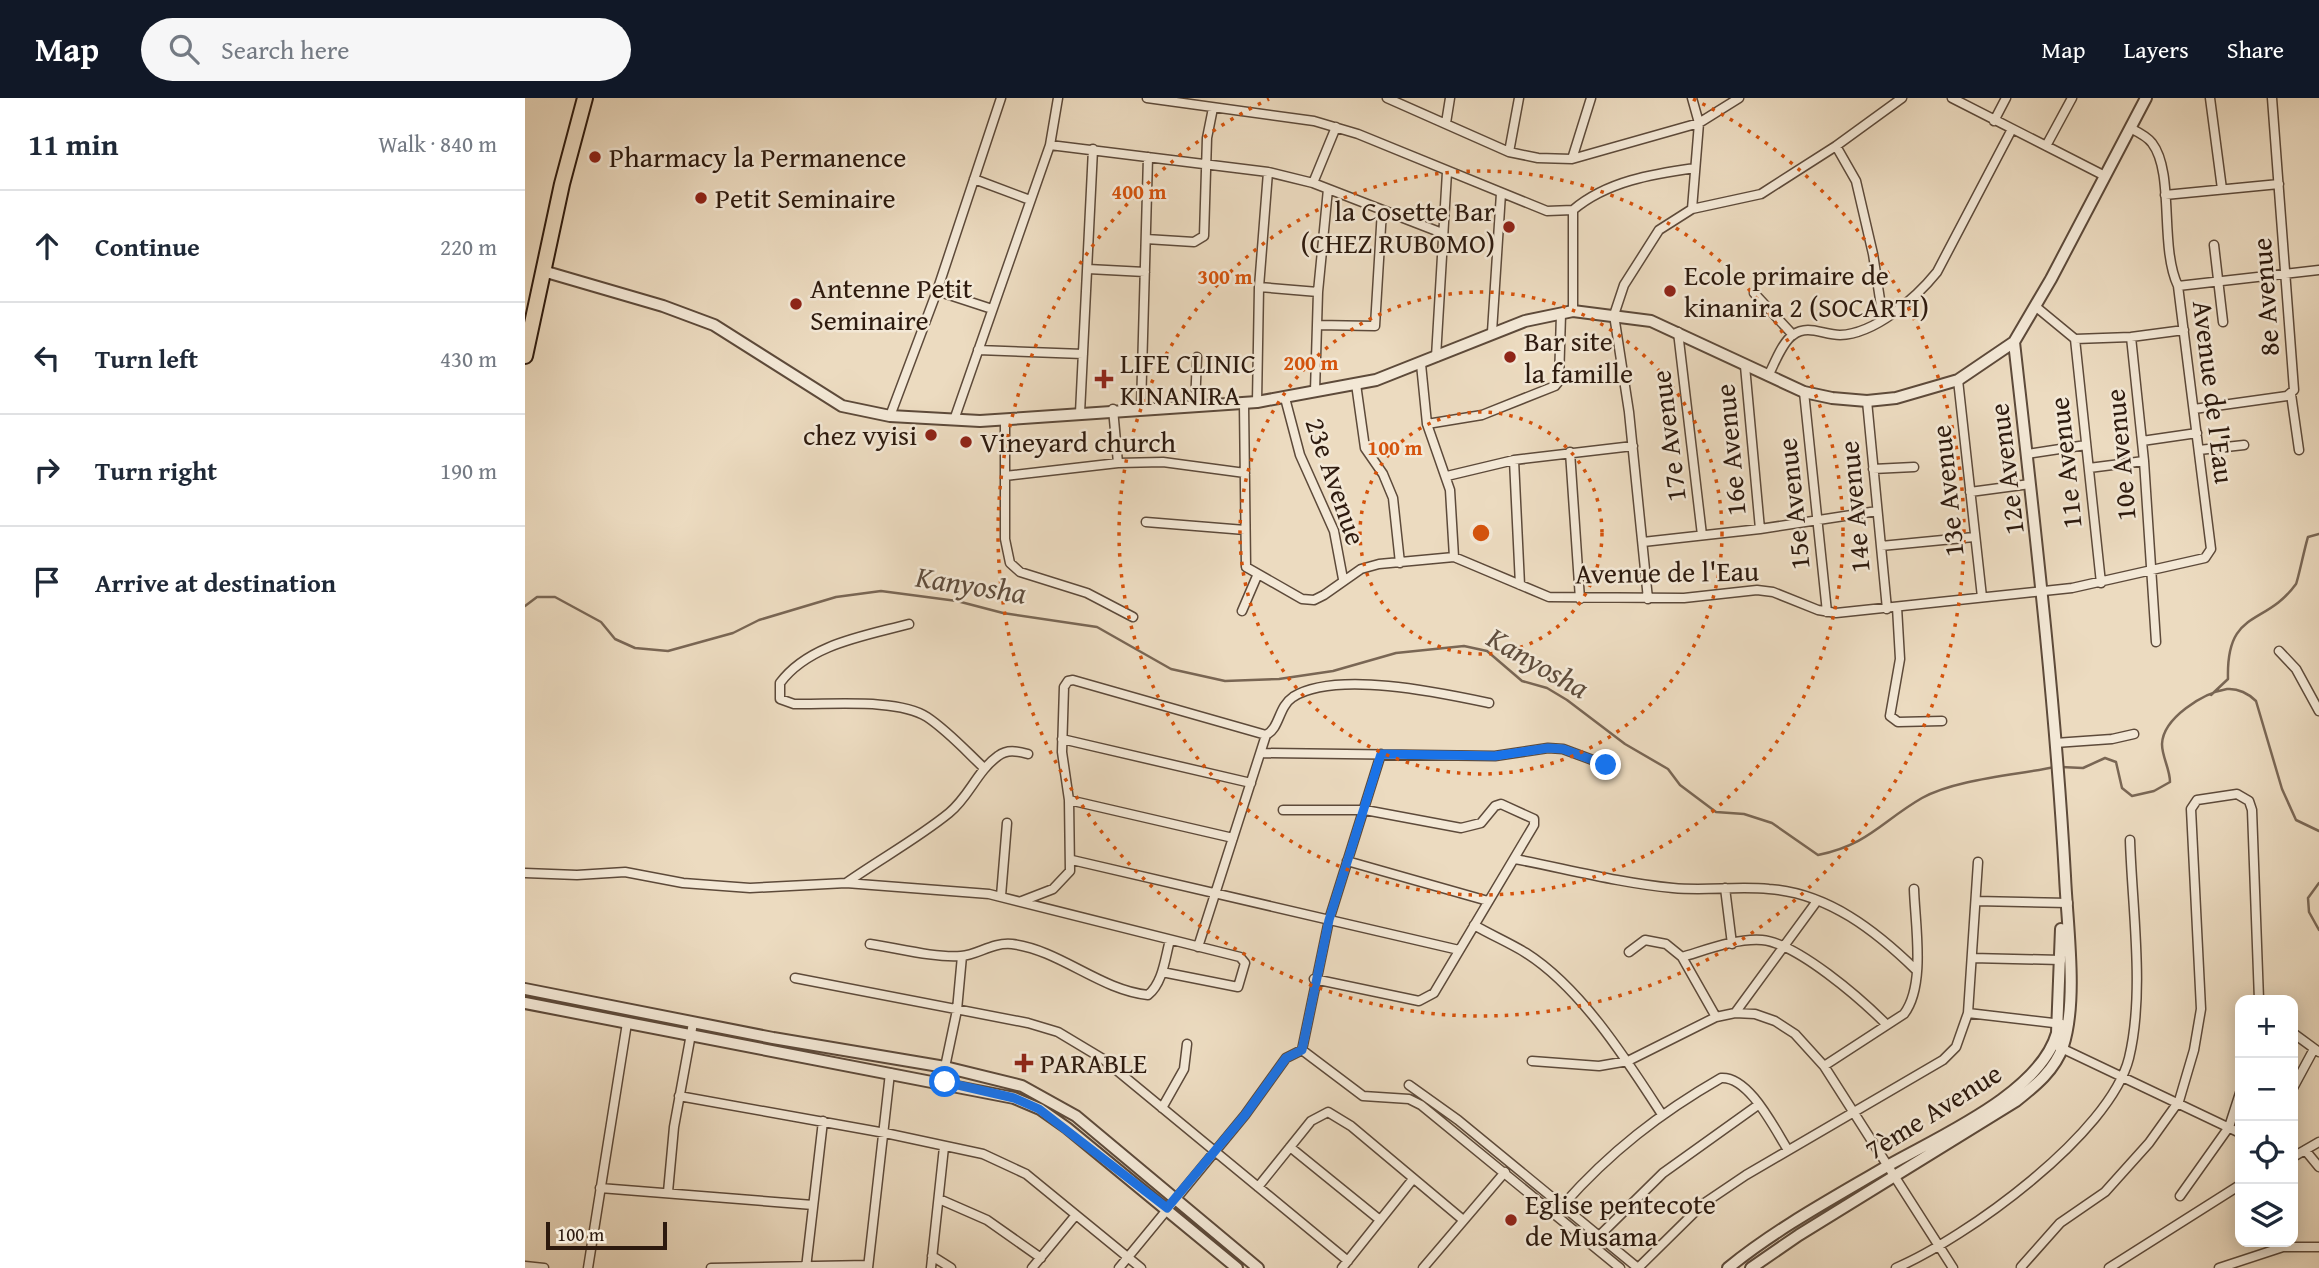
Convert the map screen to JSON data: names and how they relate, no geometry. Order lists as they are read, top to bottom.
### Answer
{
  "streets": {
    "street": [
      "8e Avenue",
      "Avenue de l'Eau",
      "17e Avenue",
      "16e Avenue",
      "10e Avenue",
      "11e Avenue",
      "12e Avenue",
      "23e Avenue",
      "13e Avenue",
      "15e Avenue",
      "14e Avenue",
      "7ème Avenue"
    ]
  },
  "crossings": [
    ["8e Avenue", "Avenue de l'Eau"],
    ["Avenue de l'Eau", "10e Avenue"],
    ["Avenue de l'Eau", "11e Avenue"],
    ["Avenue de l'Eau", "12e Avenue"],
    ["Avenue de l'Eau", "23e Avenue"],
    ["Avenue de l'Eau", "13e Avenue"],
    ["Avenue de l'Eau", "15e Avenue"],
    ["Avenue de l'Eau", "14e Avenue"],
    ["12e Avenue", "7ème Avenue"]
  ],
  "water": ["Kanyosha"],
  "places": {
    "other": [
      "Pharmacy la Permanence",
      "Petit Seminaire",
      "la Cosette Bar (CHEZ RUBOMO)",
      "Ecole primaire de kinanira 2 (SOCARTI)",
      "Antenne Petit Seminaire",
      "Bar site la famille",
      "chez vyisi",
      "Vineyard church",
      "Eglise pentecote de Musama"
    ],
    "health": ["LIFE CLINIC KINANIRA", "PARABLE"]
  },
  "scale_bar": "100 m",
  "page": {
    "header": "Map",
    "search": "Search here",
    "nav": ["Map", "Layers", "Share"],
    "heading": ["11 min", "Walk · 840 m"],
    "list": [
      ["Continue", "220 m"],
      ["Turn left", "430 m"],
      ["Turn right", "190 m"],
      "Arrive at destination"
    ],
    "map_buttons": ["+", "−"],
    "scale": "100 m"
  },
  "rings": [
    "400 m",
    "300 m",
    "200 m",
    "100 m"
  ]
}
